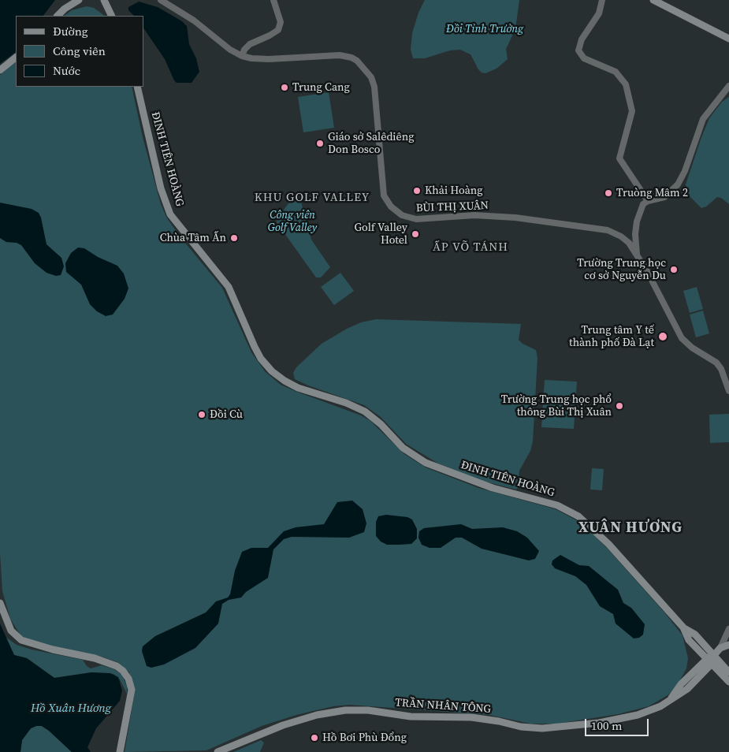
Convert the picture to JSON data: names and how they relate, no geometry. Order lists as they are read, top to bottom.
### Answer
{
  "streets": {
    "main road": ["ĐINH TIÊN HOÀNG", "TRẦN NHÂN TÔNG"],
    "street": ["BÙI THỊ XUÂN"]
  },
  "crossings": [
    ["ĐINH TIÊN HOÀNG", "TRẦN NHÂN TÔNG"]
  ],
  "districts": ["KHU GOLF VALLEY", "ẤP VÕ TÁNH", "XUÂN HƯƠNG"],
  "water": ["Hồ Xuân Hương"],
  "parks": ["Đồi Tỉnh Trưởng", "Công viên Golf Valley"],
  "places": [
    "Trung Cang",
    "Giáo sở Salêdiêng Don Bosco",
    "Khải Hoàng",
    "Truòng Mâm 2",
    "Golf Valley Hotel",
    "Chùa Tâm Ấn",
    "Trường Trung học cơ sở Nguyễn Du",
    "Trung tâm Y tế thành phố Đà Lạt",
    "Trường Trung học phổ thông Bùi Thị Xuân",
    "Đồi Cù",
    "Hồ Bơi Phù Đổng"
  ],
  "legend": ["Đường", "Công viên", "Nước"],
  "scale_bar": "100 m"
}
